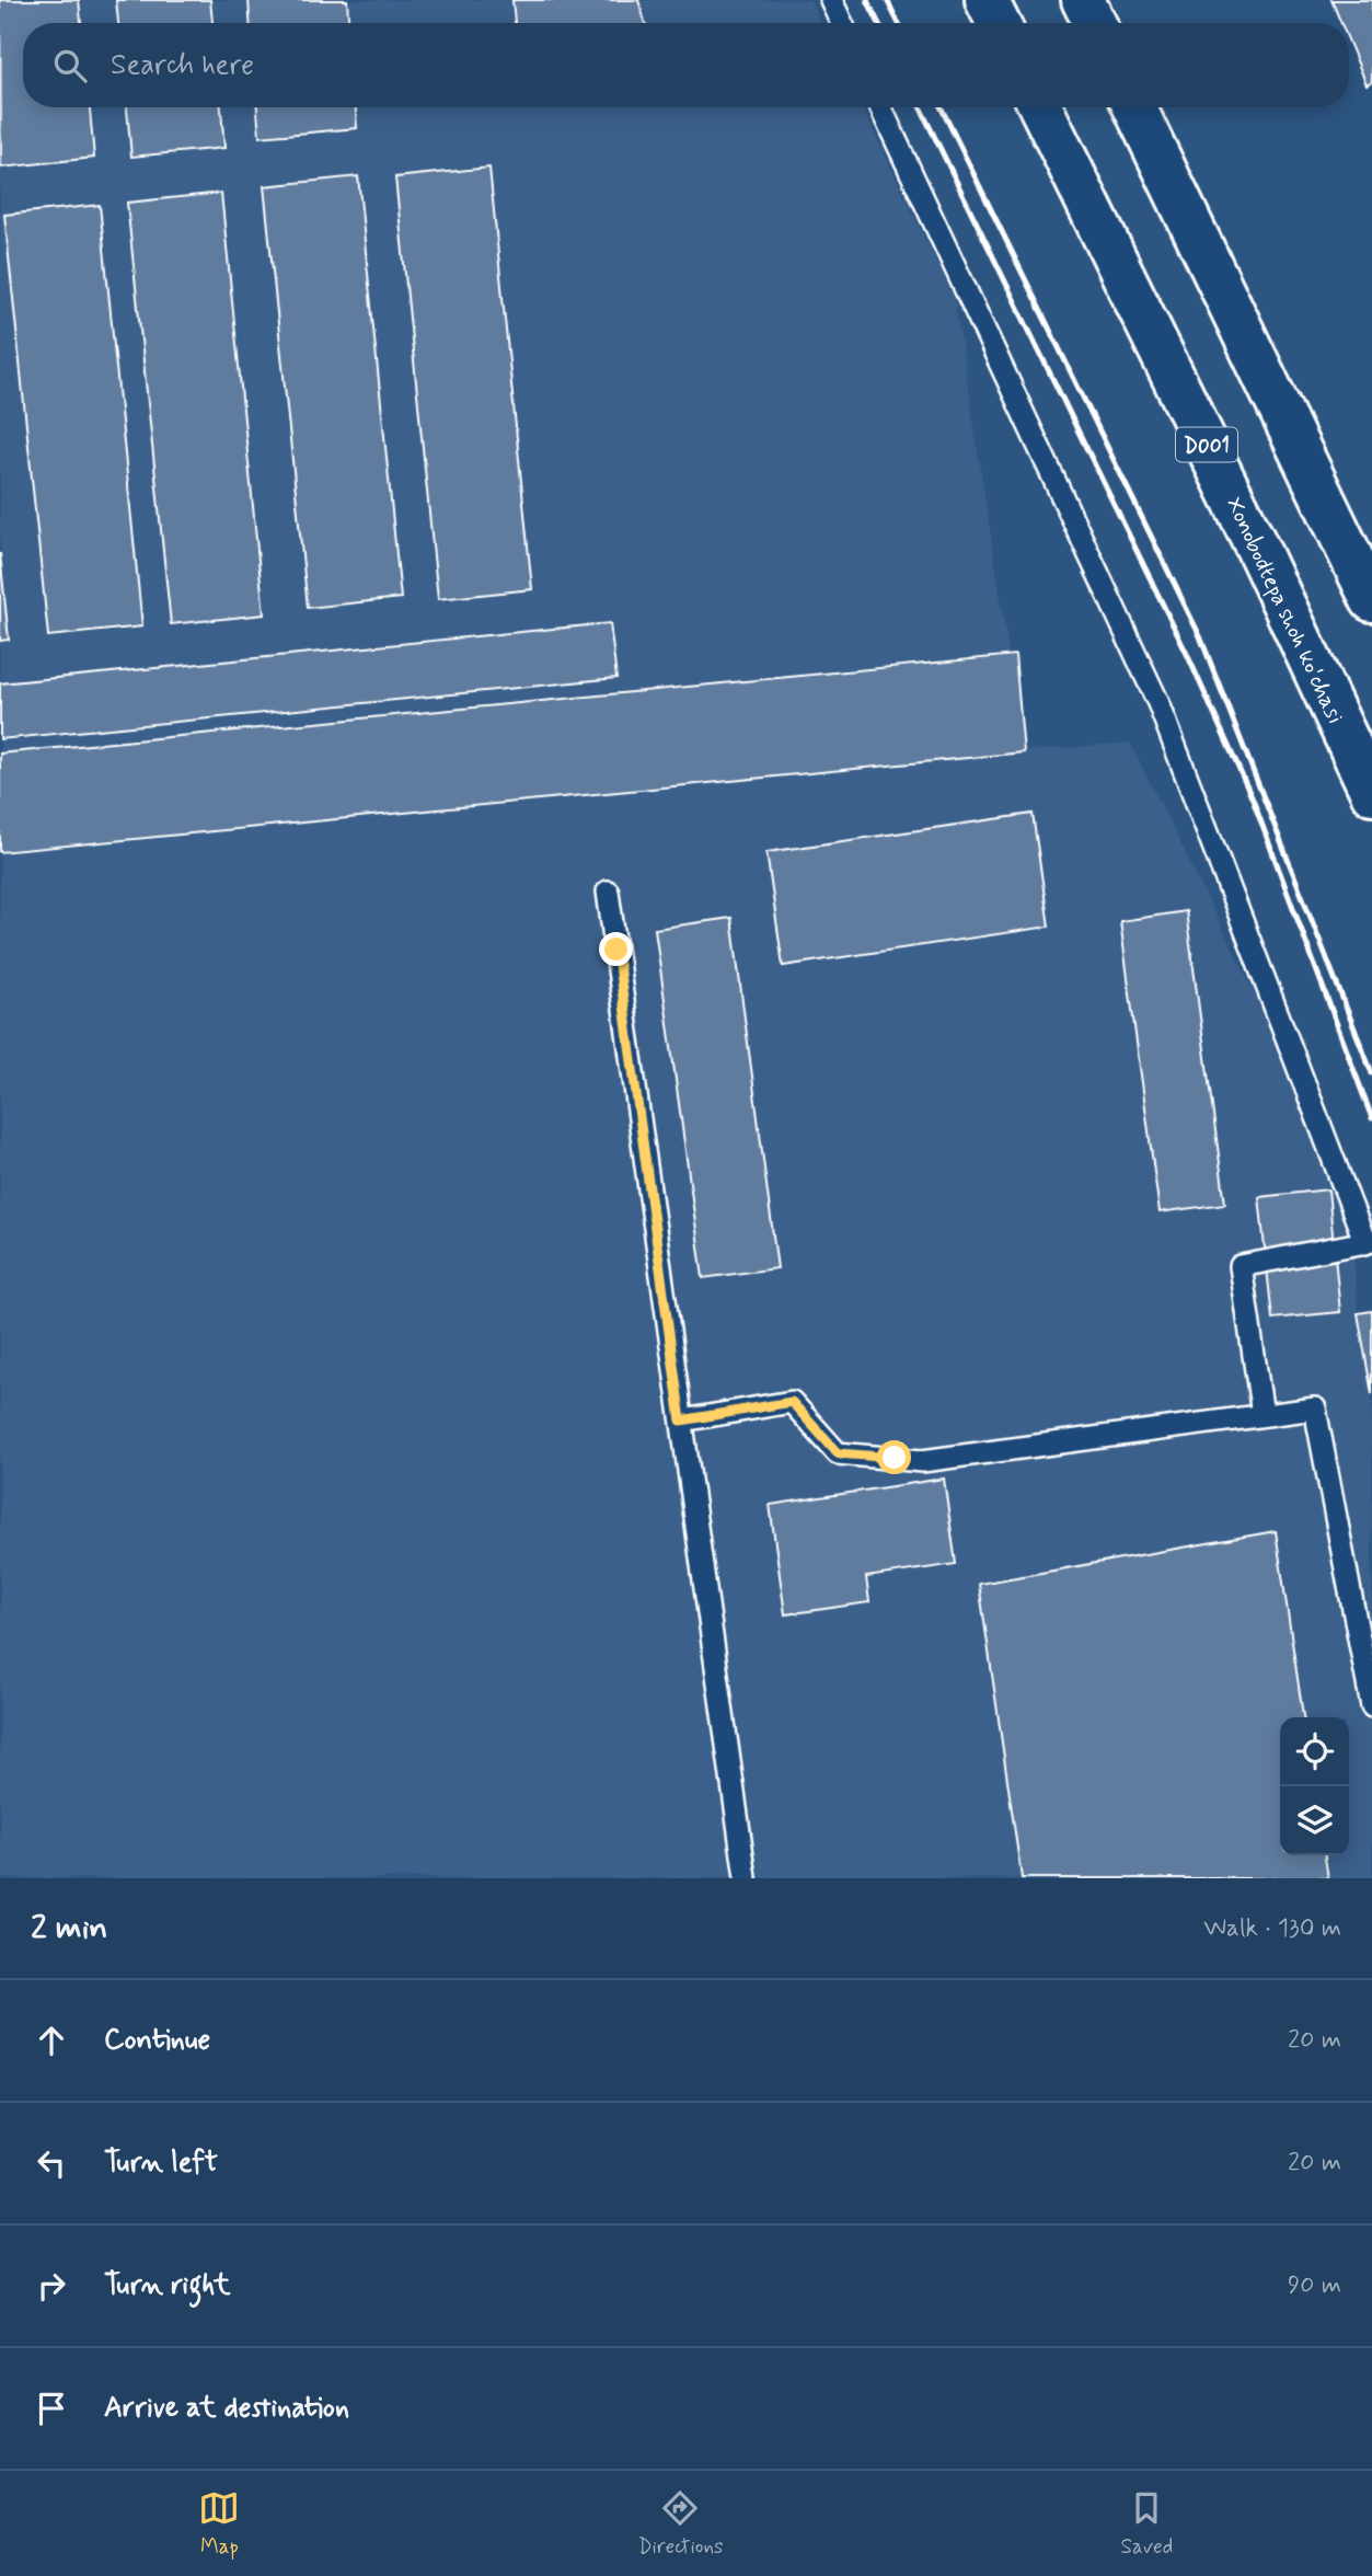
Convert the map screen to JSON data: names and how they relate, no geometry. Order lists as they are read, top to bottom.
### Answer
{
  "streets": {
    "highway": ["D001", "Xonobodtepa shoh ko'chasi"]
  },
  "page": {
    "search": "Search here",
    "heading": ["2 min", "Walk · 130 m"],
    "list": [
      ["Continue", "20 m"],
      ["Turn left", "20 m"],
      ["Turn right", "90 m"],
      "Arrive at destination"
    ],
    "nav": ["Map", "Directions", "Saved"]
  }
}
